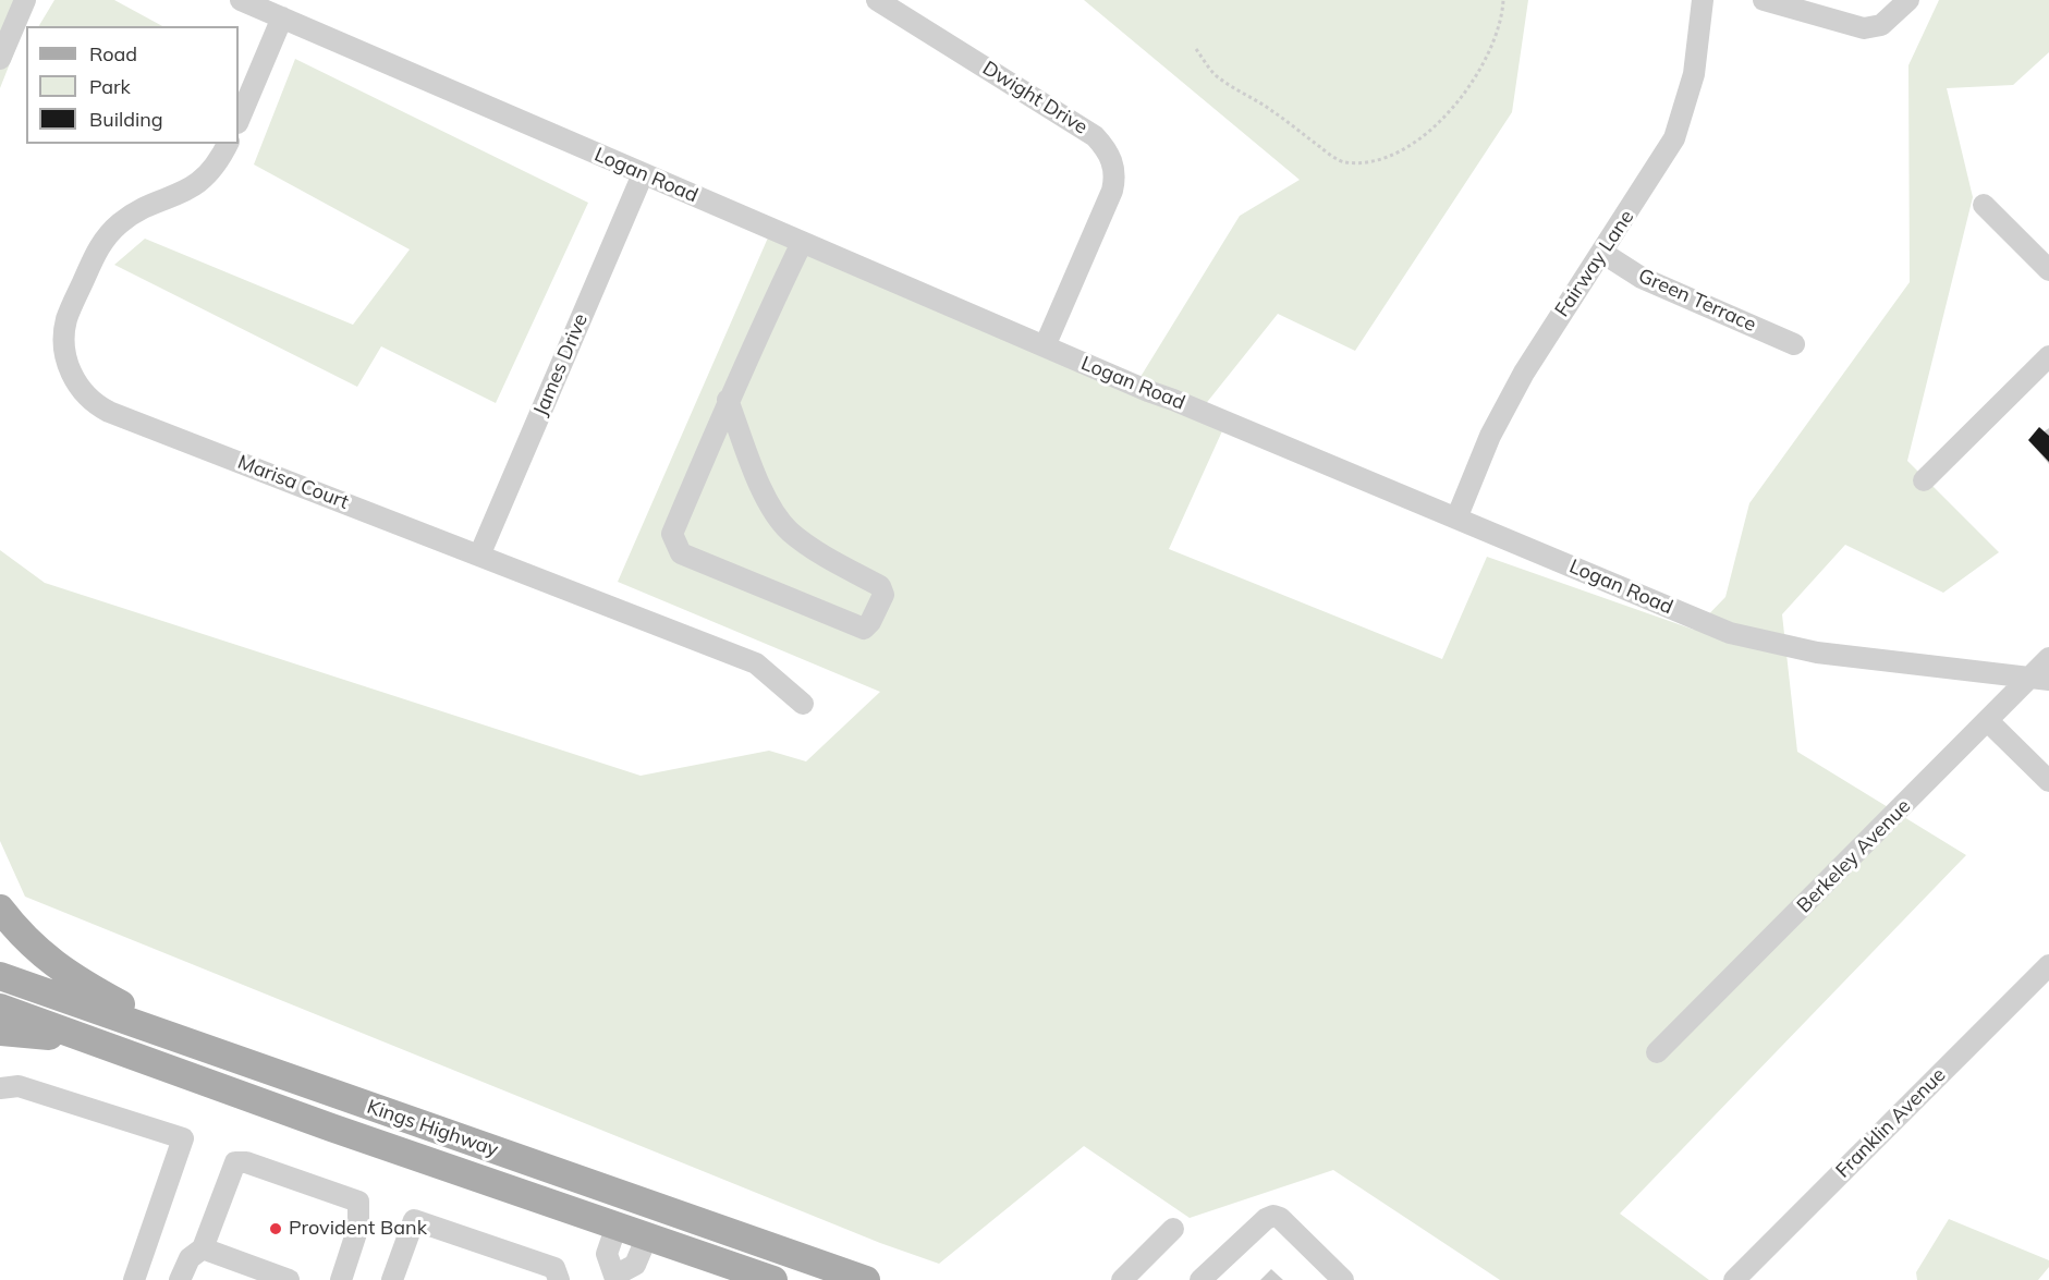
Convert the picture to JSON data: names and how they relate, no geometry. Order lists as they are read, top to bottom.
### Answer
{
  "streets": {
    "main road": ["Kings Highway"],
    "street": [
      "Dwight Drive",
      "Logan Road",
      "Fairway Lane",
      "Green Terrace",
      "James Drive",
      "Marisa Court",
      "Berkeley Avenue",
      "Franklin Avenue"
    ]
  },
  "crossings": [
    ["Dwight Drive", "Logan Road"],
    ["Logan Road", "Fairway Lane"],
    ["Logan Road", "James Drive"],
    ["Logan Road", "Berkeley Avenue"],
    ["Fairway Lane", "Green Terrace"],
    ["James Drive", "Marisa Court"]
  ],
  "places": ["Provident Bank"],
  "legend": ["Road", "Park", "Building"]
}
